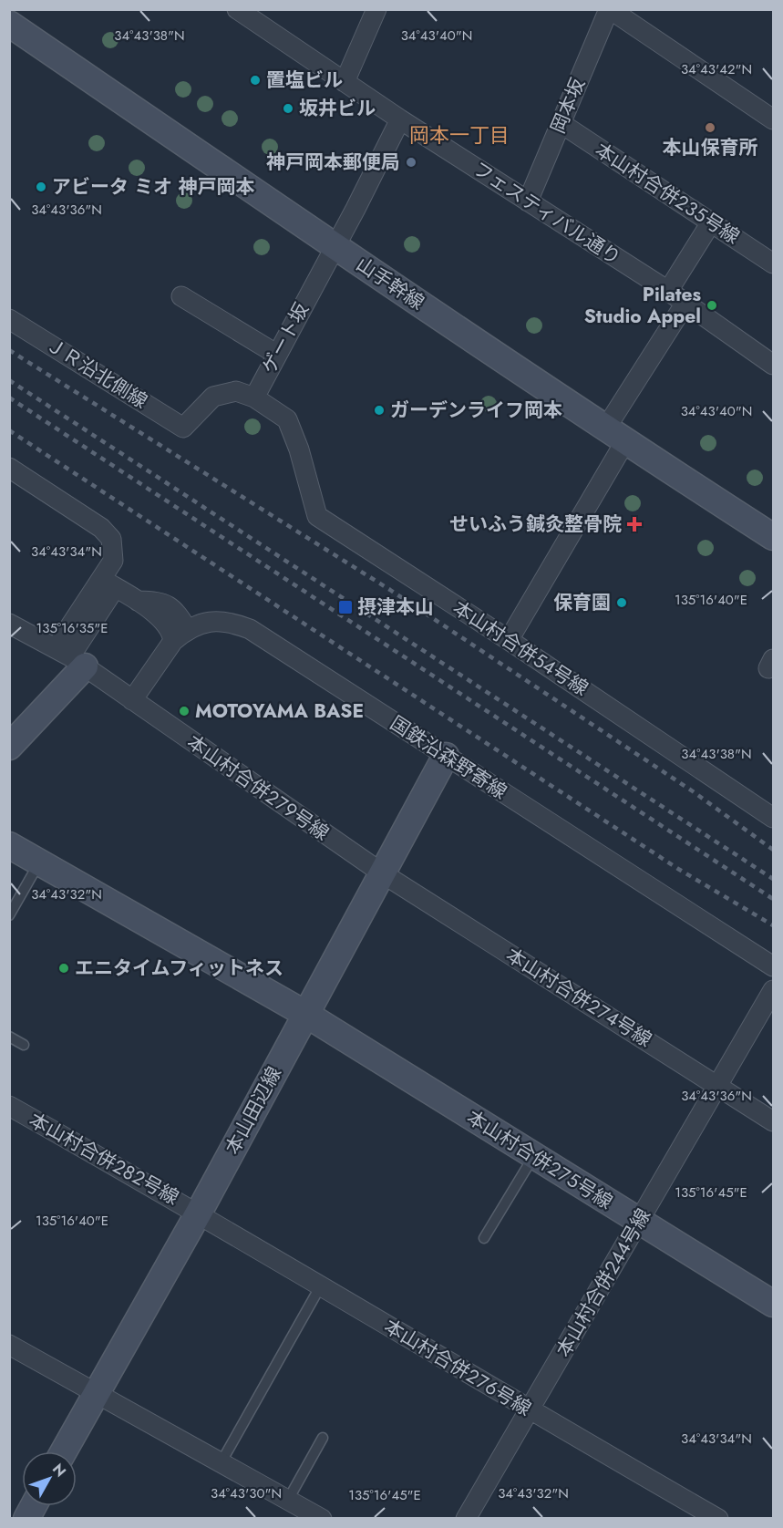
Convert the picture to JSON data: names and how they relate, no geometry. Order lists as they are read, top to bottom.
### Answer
{
  "streets": {
    "street": [
      "岡本坂",
      "本山村合併２３５号線",
      "フェスティバル通り",
      "山手幹線",
      "ゲート坂",
      "ＪＲ沿北側線",
      "本山村合併５４号線",
      "国鉄沿森野寄線",
      "本山村合併２７９号線",
      "本山村合併２７４号線",
      "本山田辺線",
      "本山村合併２８２号線",
      "本山村合併２７５号線",
      "本山村合併２４４号線",
      "本山村合併２７６号線"
    ]
  },
  "crossings": [
    ["岡本坂", "本山村合併２３５号線"],
    ["岡本坂", "フェスティバル通り"],
    ["フェスティバル通り", "ゲート坂"],
    ["山手幹線", "ゲート坂"],
    ["ゲート坂", "本山村合併５４号線"],
    ["ＪＲ沿北側線", "本山村合併５４号線"],
    ["国鉄沿森野寄線", "本山田辺線"],
    ["本山村合併２７９号線", "本山村合併２７４号線"],
    ["本山村合併２７９号線", "本山田辺線"],
    ["本山村合併２７４号線", "本山田辺線"],
    ["本山村合併２７４号線", "本山村合併２４４号線"],
    ["本山田辺線", "本山村合併２８２号線"],
    ["本山田辺線", "本山村合併２７５号線"],
    ["本山田辺線", "本山村合併２７６号線"],
    ["本山村合併２８２号線", "本山村合併２７６号線"],
    ["本山村合併２７５号線", "本山村合併２４４号線"],
    ["本山村合併２４４号線", "本山村合併２７６号線"]
  ],
  "districts": ["岡本一丁目"],
  "places": {
    "other": [
      "置塩ビル",
      "坂井ビル",
      "本山保育所",
      "神戸岡本郵便局",
      "アビータ ミオ 神戸岡本",
      "Pilates Studio Appel",
      "ガーデンライフ岡本",
      "保育園",
      "MOTOYAMA BASE",
      "エニタイムフィットネス"
    ],
    "health": ["せいふう鍼灸整骨院"],
    "transit": ["摂津本山"]
  },
  "north": "top right",
  "coordinates": [
    "34°43'38\"N",
    "34°43'40\"N",
    "34°43'42\"N",
    "34°43'36\"N",
    "34°43'34\"N",
    "135°16'40\"E",
    "135°16'35\"E",
    "34°43'32\"N",
    "135°16'45\"E",
    "34°43'30\"N"
  ]
}
